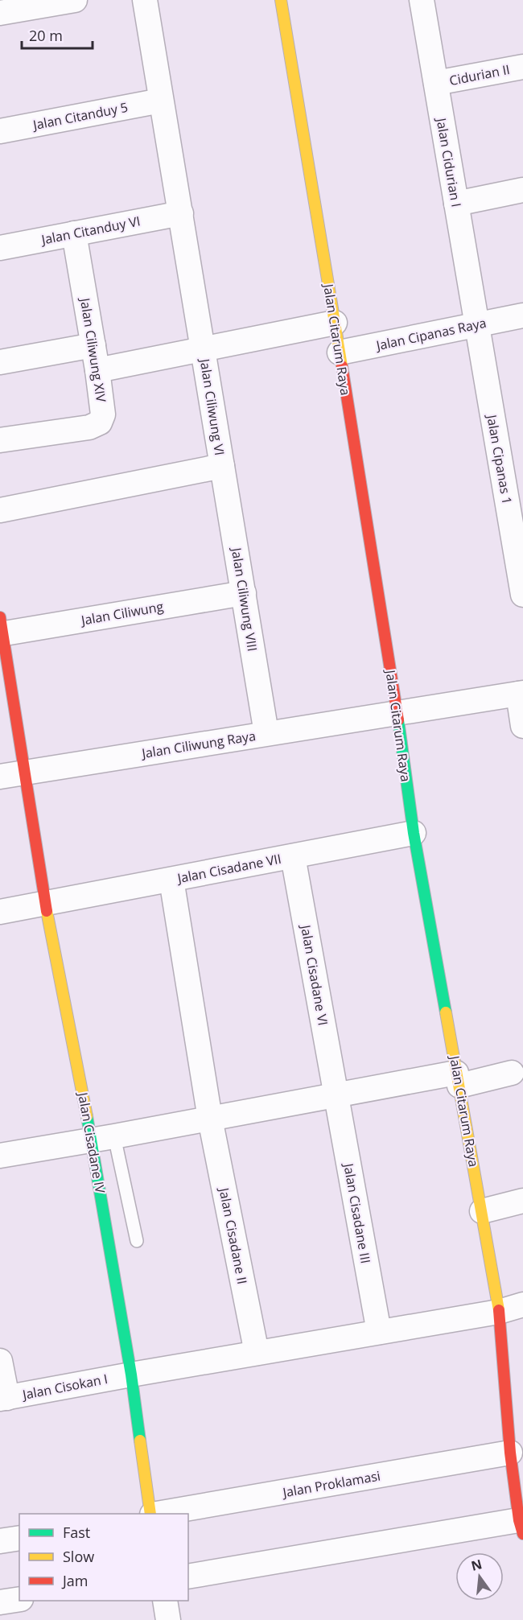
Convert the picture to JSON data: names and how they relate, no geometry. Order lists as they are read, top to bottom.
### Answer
{
  "streets": {
    "street": [
      "Cidurian II",
      "Jalan Citanduy 5",
      "Jalan Cidurian I",
      "Jalan Citanduy VI",
      "Jalan Cipanas Raya",
      "Jalan Citarum Raya",
      "Jalan Ciliwung XIV",
      "Jalan Ciliwung VI",
      "Jalan Cipanas 1",
      "Jalan Ciliwung VIII",
      "Jalan Ciliwung",
      "Jalan Ciliwung Raya",
      "Jalan Cisadane VII",
      "Jalan Cisadane VI",
      "Jalan Cisadane IV",
      "Jalan Cisadane III",
      "Jalan Cisadane II",
      "Jalan Cisokan I",
      "Jalan Proklamasi"
    ]
  },
  "crossings": [
    ["Cidurian II", "Jalan Cidurian I"],
    ["Jalan Citanduy 5", "Jalan Ciliwung VI"],
    ["Jalan Cidurian I", "Jalan Cipanas Raya"],
    ["Jalan Cidurian I", "Jalan Cipanas 1"],
    ["Jalan Citanduy VI", "Jalan Ciliwung XIV"],
    ["Jalan Citanduy VI", "Jalan Ciliwung VI"],
    ["Jalan Cipanas Raya", "Jalan Citarum Raya"],
    ["Jalan Cipanas Raya", "Jalan Cipanas 1"],
    ["Jalan Citarum Raya", "Jalan Ciliwung Raya"],
    ["Jalan Citarum Raya", "Jalan Cisadane VII"],
    ["Jalan Citarum Raya", "Jalan Cisokan I"],
    ["Jalan Citarum Raya", "Jalan Proklamasi"],
    ["Jalan Ciliwung VI", "Jalan Ciliwung VIII"],
    ["Jalan Ciliwung VIII", "Jalan Ciliwung"],
    ["Jalan Ciliwung VIII", "Jalan Ciliwung Raya"],
    ["Jalan Ciliwung", "Jalan Cisadane IV"],
    ["Jalan Ciliwung Raya", "Jalan Cisadane IV"],
    ["Jalan Cisadane VII", "Jalan Cisadane VI"],
    ["Jalan Cisadane VII", "Jalan Cisadane IV"],
    ["Jalan Cisadane VII", "Jalan Cisadane II"],
    ["Jalan Cisadane VI", "Jalan Cisadane III"],
    ["Jalan Cisadane IV", "Jalan Cisokan I"],
    ["Jalan Cisadane III", "Jalan Cisokan I"],
    ["Jalan Cisadane II", "Jalan Cisokan I"]
  ],
  "legend": ["Fast", "Slow", "Jam"],
  "scale_bar": "20 m",
  "north": "top"
}
